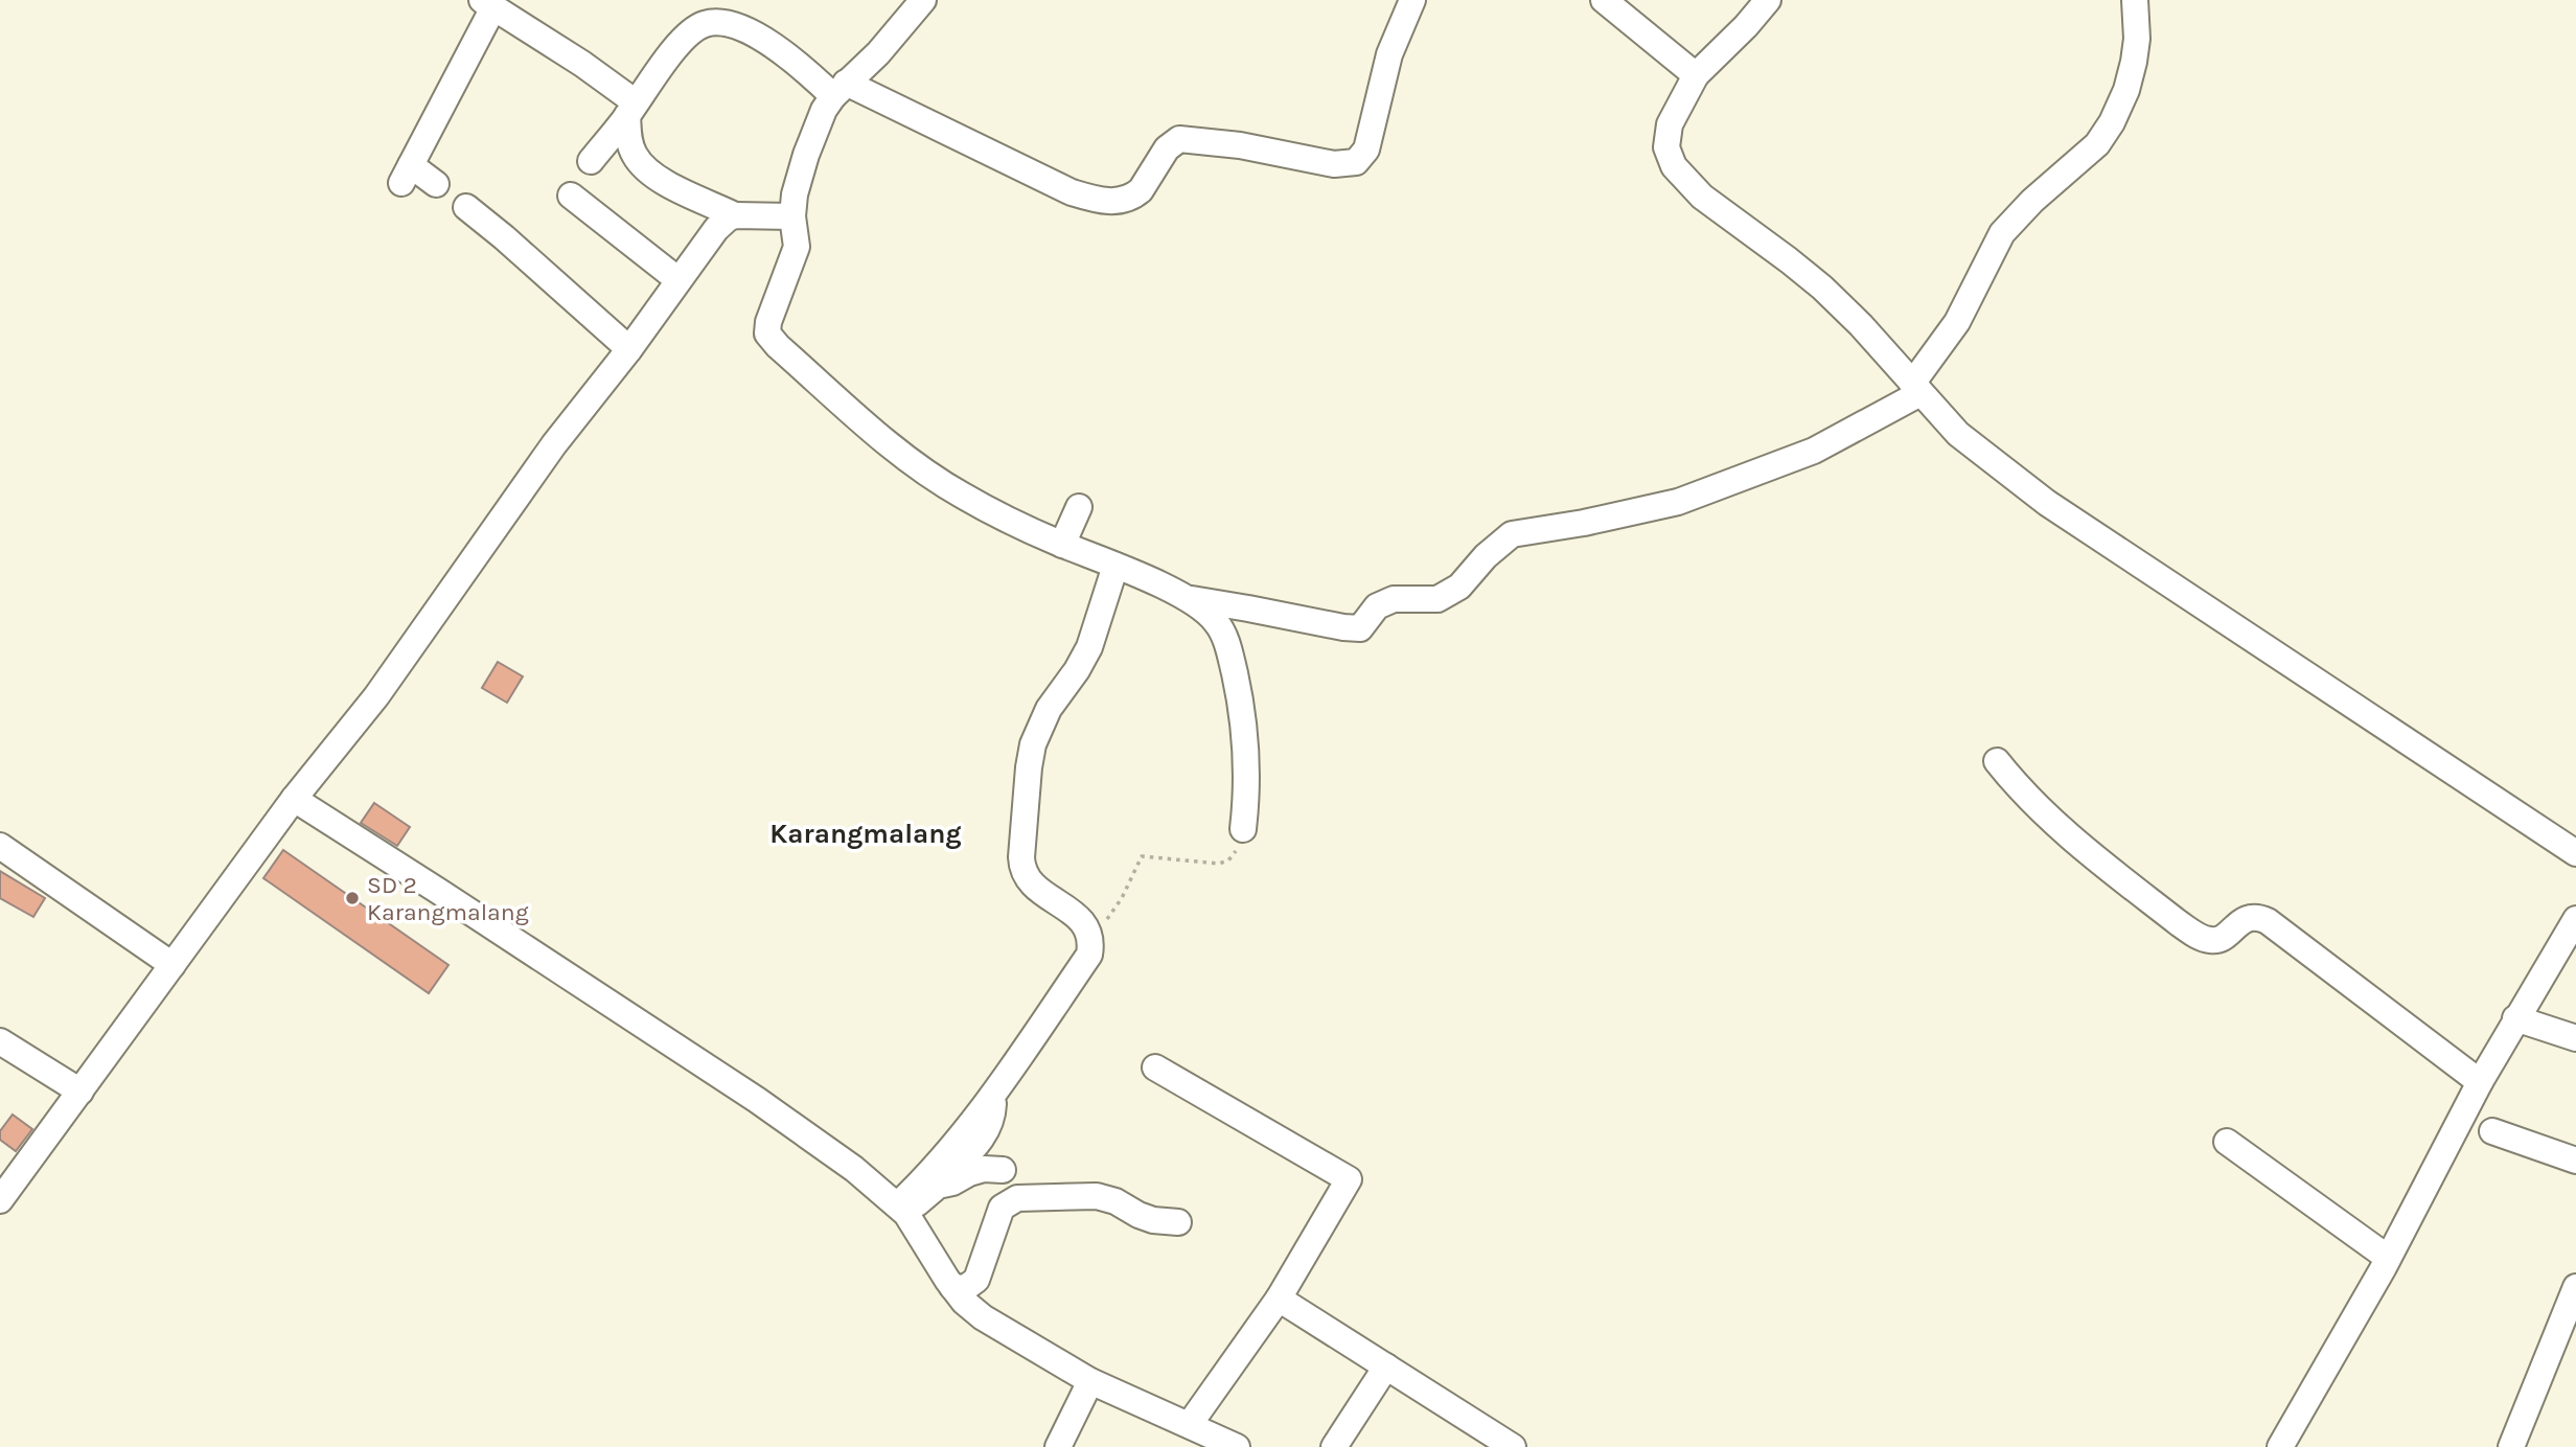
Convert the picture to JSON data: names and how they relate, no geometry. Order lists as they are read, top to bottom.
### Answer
{
  "districts": ["Karangmalang"],
  "places": ["SD 2 Karangmalang"]
}
